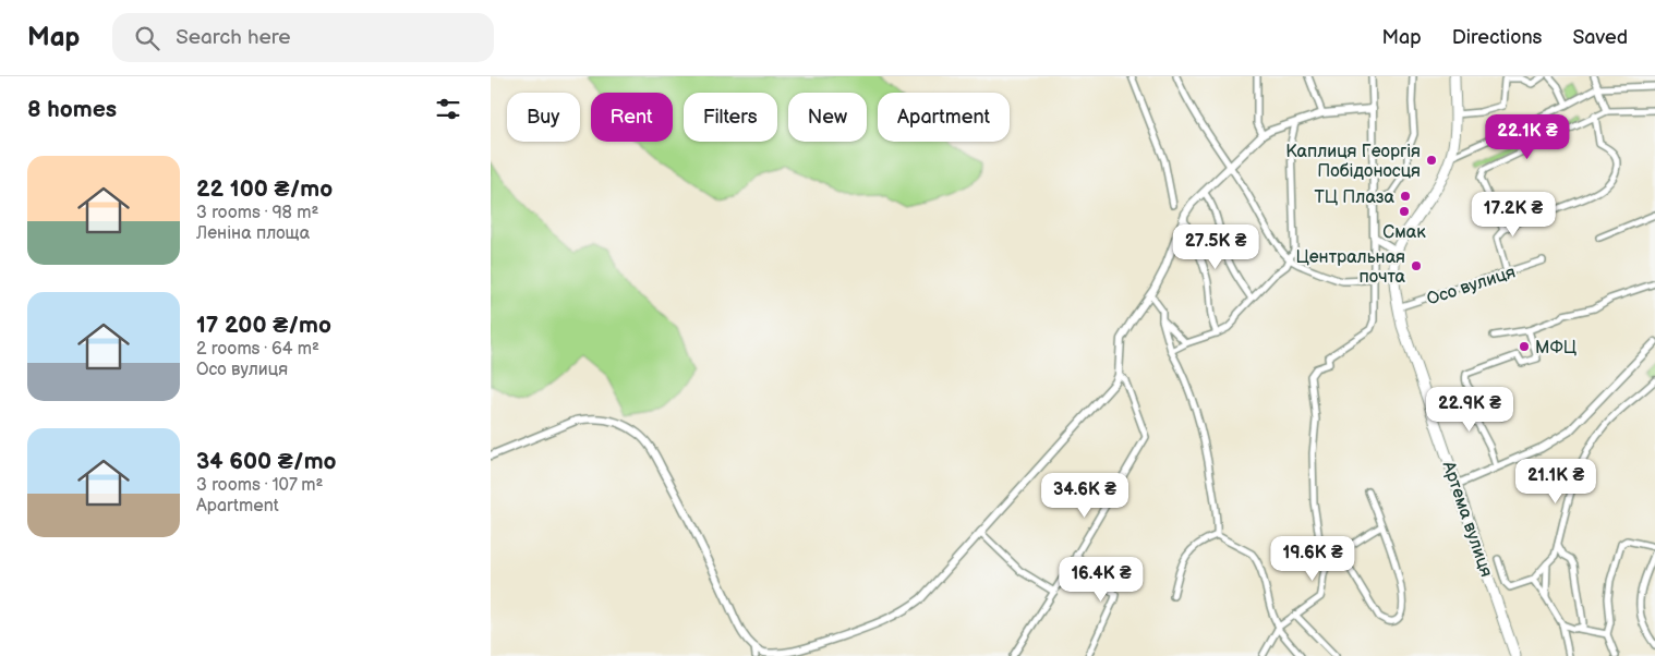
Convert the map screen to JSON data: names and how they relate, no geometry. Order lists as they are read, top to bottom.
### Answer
{
  "streets": {
    "highway": ["Артема вулиця"],
    "street": ["Осо вулиця"]
  },
  "crossings": [
    ["Осо вулиця", "Артема вулиця"]
  ],
  "places": [
    "Каплиця Георгія Побідоносця",
    "ТЦ Плаза",
    "Смак",
    "Центральная почта",
    "МФЦ"
  ],
  "page": {
    "header": "Map",
    "search": "Search here",
    "nav": ["Map", "Directions", "Saved"],
    "heading": "8 homes",
    "chip": [
      "Buy",
      "Rent",
      "Filters",
      "New",
      "Apartment"
    ],
    "price": [
      "22.1K ₴",
      "17.2K ₴",
      "27.5K ₴",
      "22.9K ₴",
      "21.1K ₴",
      "34.6K ₴",
      "19.6K ₴",
      "16.4K ₴"
    ],
    "list": [
      {
        "name": "22 100 ₴/mo",
        "note": "3 rooms · 98 m² · Леніна площа"
      },
      {
        "name": "17 200 ₴/mo",
        "note": "2 rooms · 64 m² · Осо вулиця"
      },
      {
        "name": "34 600 ₴/mo",
        "note": "3 rooms · 107 m² · Apartment"
      }
    ]
  }
}
